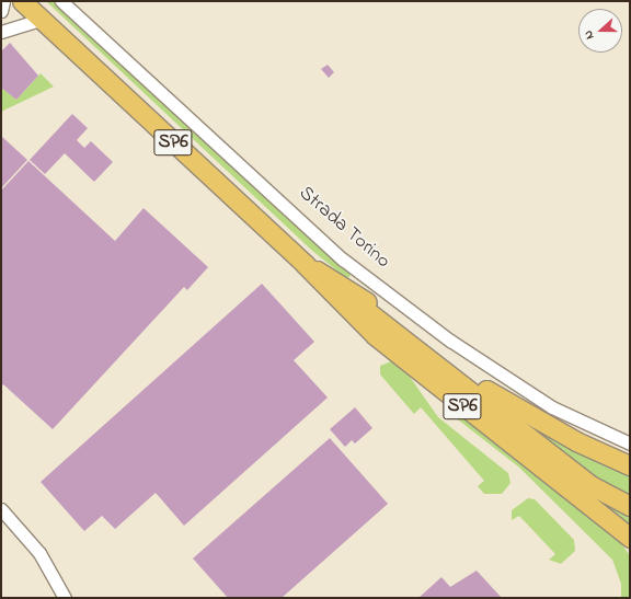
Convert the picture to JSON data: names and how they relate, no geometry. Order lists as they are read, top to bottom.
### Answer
{
  "streets": {
    "main road": ["SP6"],
    "street": ["Strada Torino"]
  },
  "north": "left"
}
